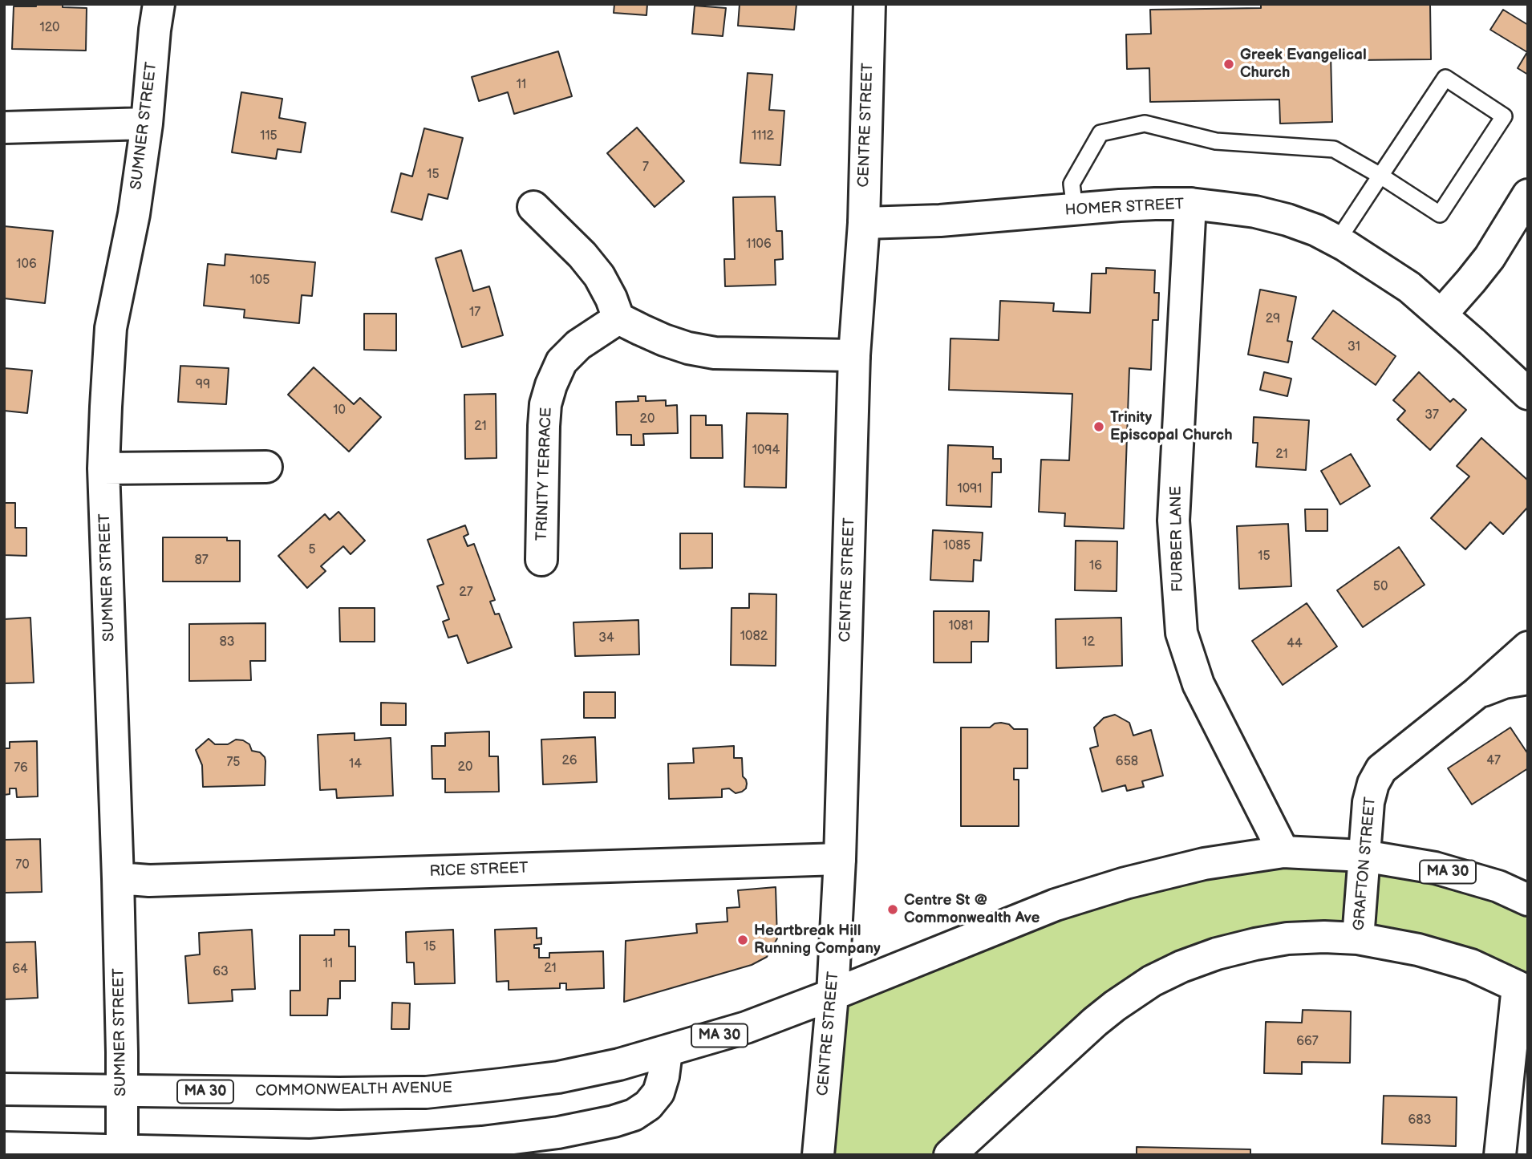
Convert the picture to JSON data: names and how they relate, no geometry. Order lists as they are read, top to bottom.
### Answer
{
  "streets": {
    "street": [
      "CENTRE STREET",
      "SUMNER STREET",
      "HOMER STREET",
      "TRINITY TERRACE",
      "FURBER LANE",
      "GRAFTON STREET",
      "RICE STREET",
      "MA 30",
      "COMMONWEALTH AVENUE"
    ]
  },
  "crossings": [
    ["CENTRE STREET", "HOMER STREET"],
    ["CENTRE STREET", "RICE STREET"],
    ["CENTRE STREET", "COMMONWEALTH AVENUE"],
    ["SUMNER STREET", "RICE STREET"],
    ["SUMNER STREET", "COMMONWEALTH AVENUE"],
    ["HOMER STREET", "FURBER LANE"],
    ["FURBER LANE", "COMMONWEALTH AVENUE"],
    ["GRAFTON STREET", "COMMONWEALTH AVENUE"]
  ],
  "places": [
    "Greek Evangelical Church",
    "Trinity Episcopal Church",
    "Centre St @ Commonwealth Ave",
    "Heartbreak Hill Running Company"
  ],
  "house_numbers": [
    "120",
    "11",
    "115",
    "1112",
    "7",
    "15",
    "1106",
    "106",
    "105",
    "17",
    "29",
    "31",
    "99",
    "10",
    "37",
    "20",
    "21",
    "1094",
    "21",
    "1091",
    "1085",
    "5",
    "15",
    "87",
    "16",
    "50",
    "27",
    "1081",
    "1082",
    "34",
    "83",
    "12",
    "44",
    "26",
    "47",
    "658",
    "75",
    "14",
    "20",
    "76",
    "70",
    "15",
    "11",
    "21",
    "64",
    "63",
    "667",
    "683"
  ]
}
